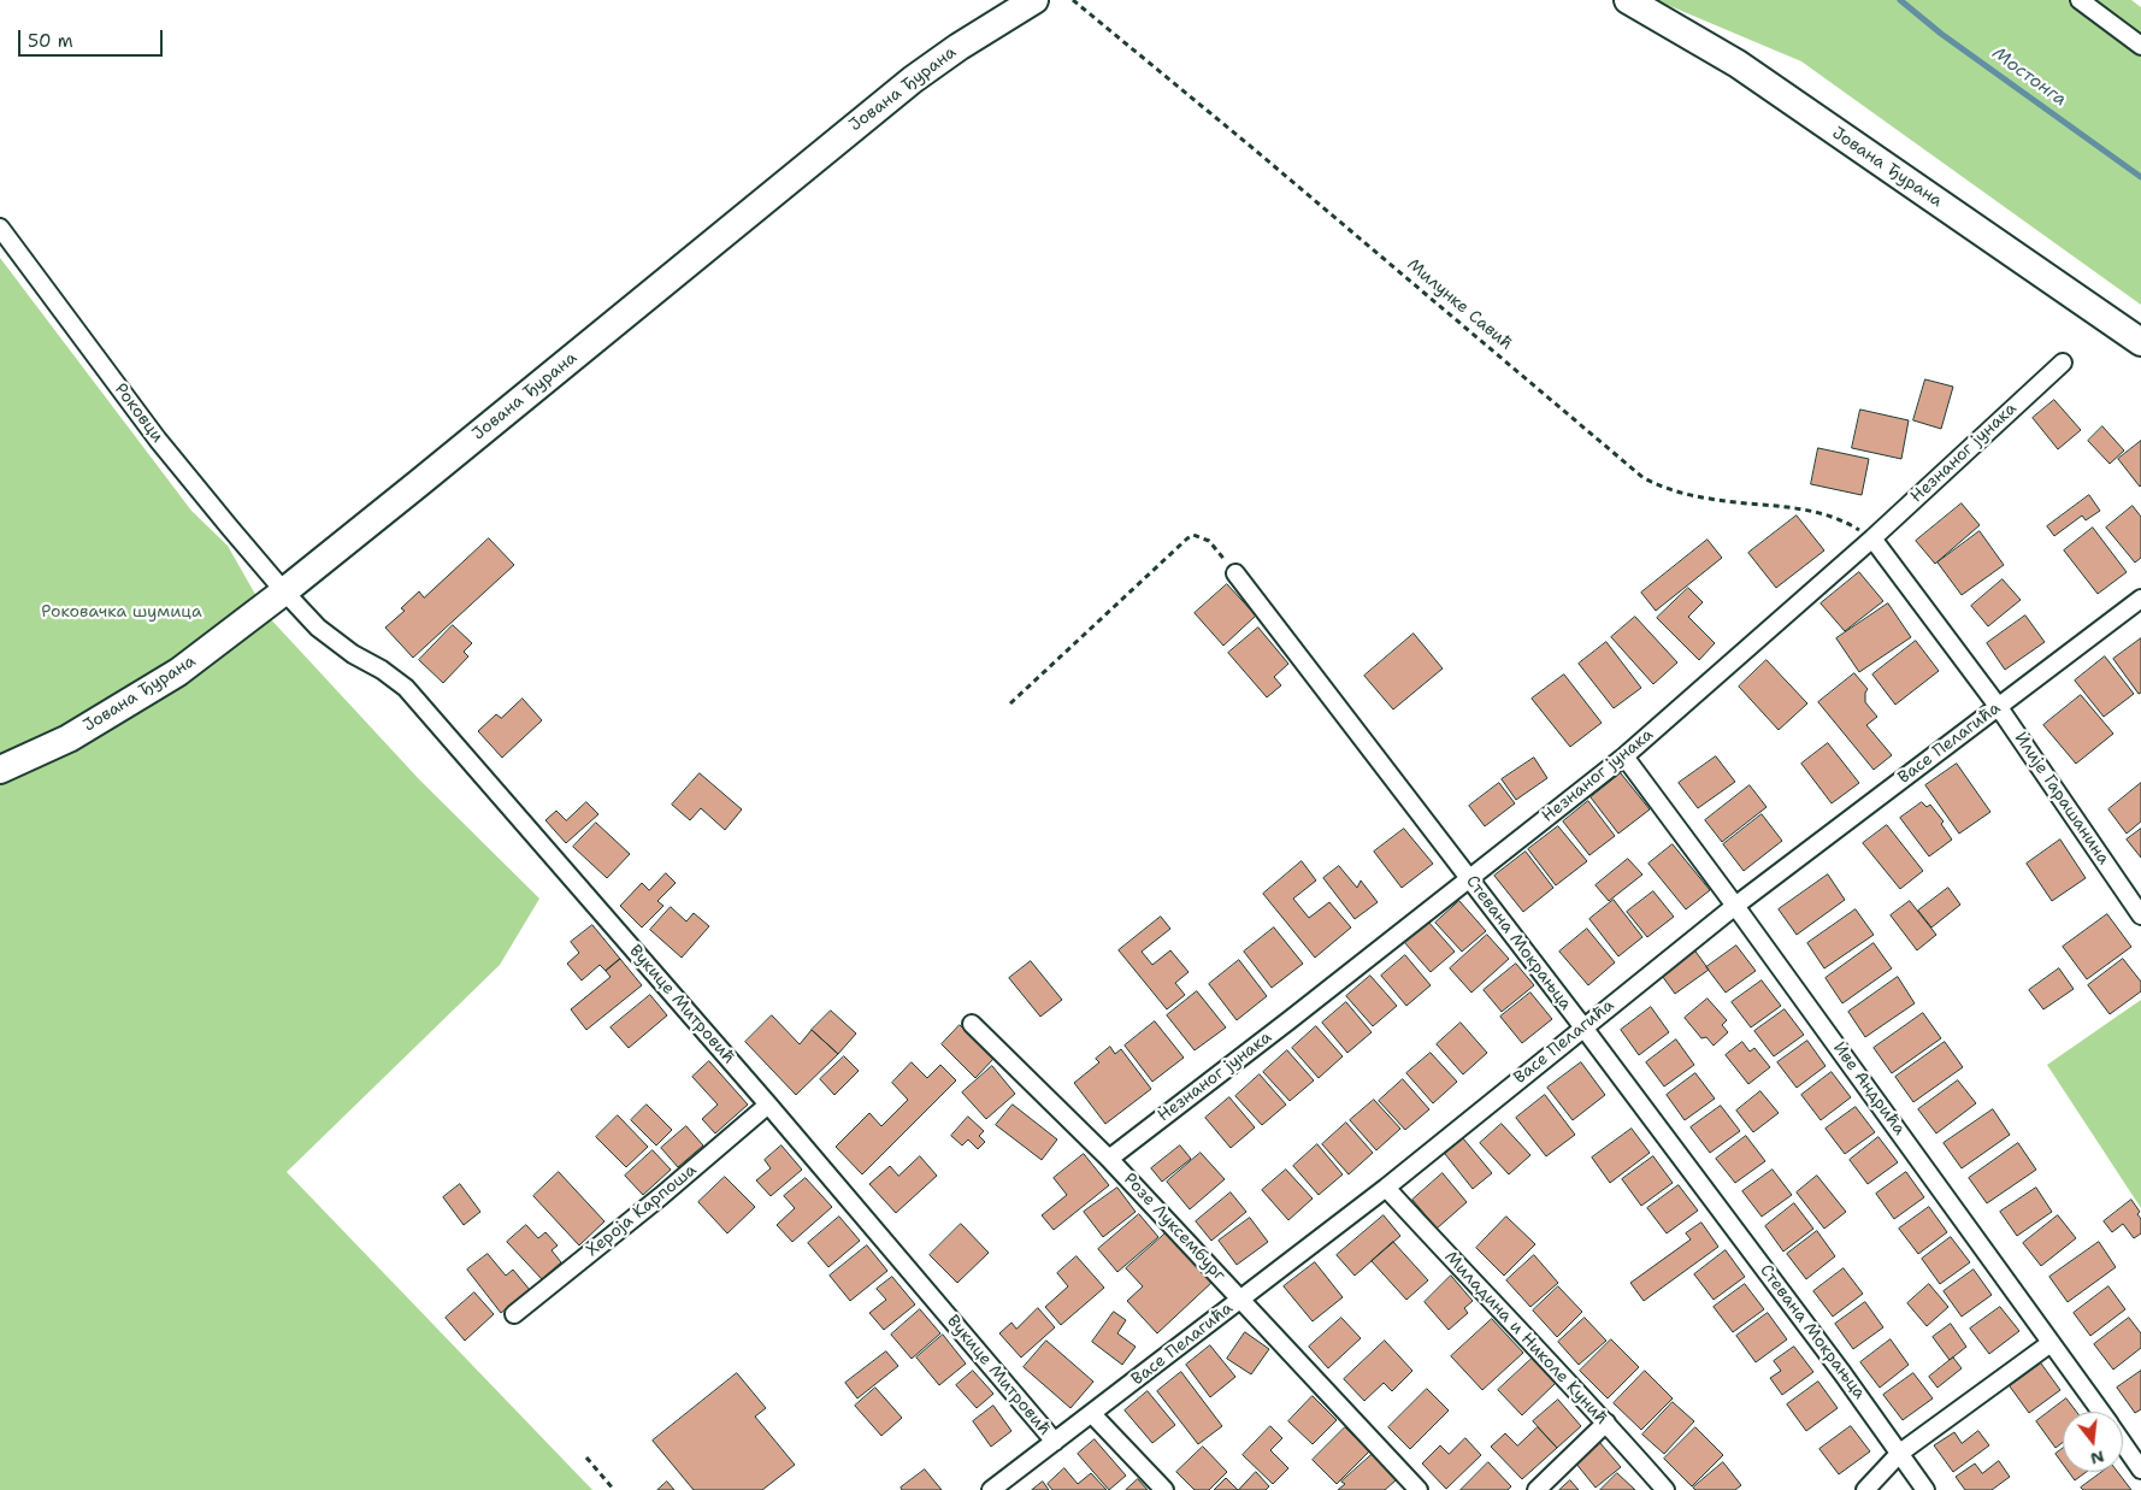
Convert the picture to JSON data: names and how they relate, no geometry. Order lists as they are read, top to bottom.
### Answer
{
  "streets": {
    "main road": ["Јована Ђурана"],
    "street": [
      "Роковци",
      "Незнаног јунака",
      "Васе Пелагића",
      "Илије Гарашанина",
      "Стевана Мокрањца",
      "Вукице Митровић",
      "Иве Андрића",
      "Хероја Карпоша",
      "Розе Луксембург",
      "Миладина и Николе Кунић"
    ],
    "path": ["Милунке Савић"]
  },
  "crossings": [
    ["Јована Ђурана", "Роковци"],
    ["Јована Ђурана", "Вукице Митровић"],
    ["Милунке Савић", "Незнаног јунака"],
    ["Милунке Савић", "Илије Гарашанина"],
    ["Роковци", "Вукице Митровић"],
    ["Незнаног јунака", "Илије Гарашанина"],
    ["Незнаног јунака", "Стевана Мокрањца"],
    ["Незнаног јунака", "Иве Андрића"],
    ["Незнаног јунака", "Розе Луксембург"],
    ["Васе Пелагића", "Илије Гарашанина"],
    ["Васе Пелагића", "Стевана Мокрањца"],
    ["Васе Пелагића", "Вукице Митровић"],
    ["Васе Пелагића", "Иве Андрића"],
    ["Васе Пелагића", "Розе Луксембург"],
    ["Васе Пелагића", "Миладина и Николе Кунић"],
    ["Вукице Митровић", "Хероја Карпоша"]
  ],
  "water": ["Мостонга"],
  "parks": ["Роковачка шумица"],
  "scale_bar": "50 m",
  "north": "bottom"
}
